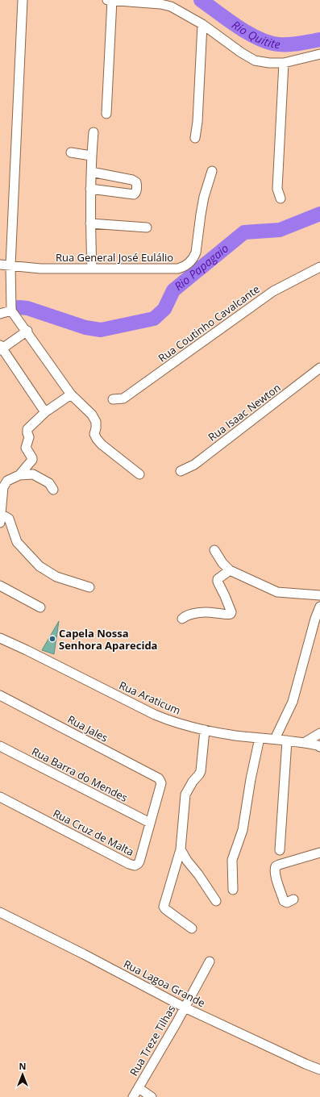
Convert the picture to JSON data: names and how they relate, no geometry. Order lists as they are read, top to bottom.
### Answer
{
  "streets": {
    "street": [
      "Rua General José Eulálio",
      "Rua Coutinho Cavalcante",
      "Rua Isaac Newton",
      "Rua Araticum",
      "Rua Jales",
      "Rua Barra do Mendes",
      "Rua Cruz de Malta",
      "Rua Lagoa Grande",
      "Rua Treze Tilhas"
    ]
  },
  "crossings": [
    ["Rua Jales", "Rua Cruz de Malta"],
    ["Rua Barra do Mendes", "Rua Cruz de Malta"],
    ["Rua Lagoa Grande", "Rua Treze Tilhas"]
  ],
  "water": ["Rio Quitite", "Rio Papagaio"],
  "places": ["Capela Nossa Senhora Aparecida"],
  "north": "top"
}
